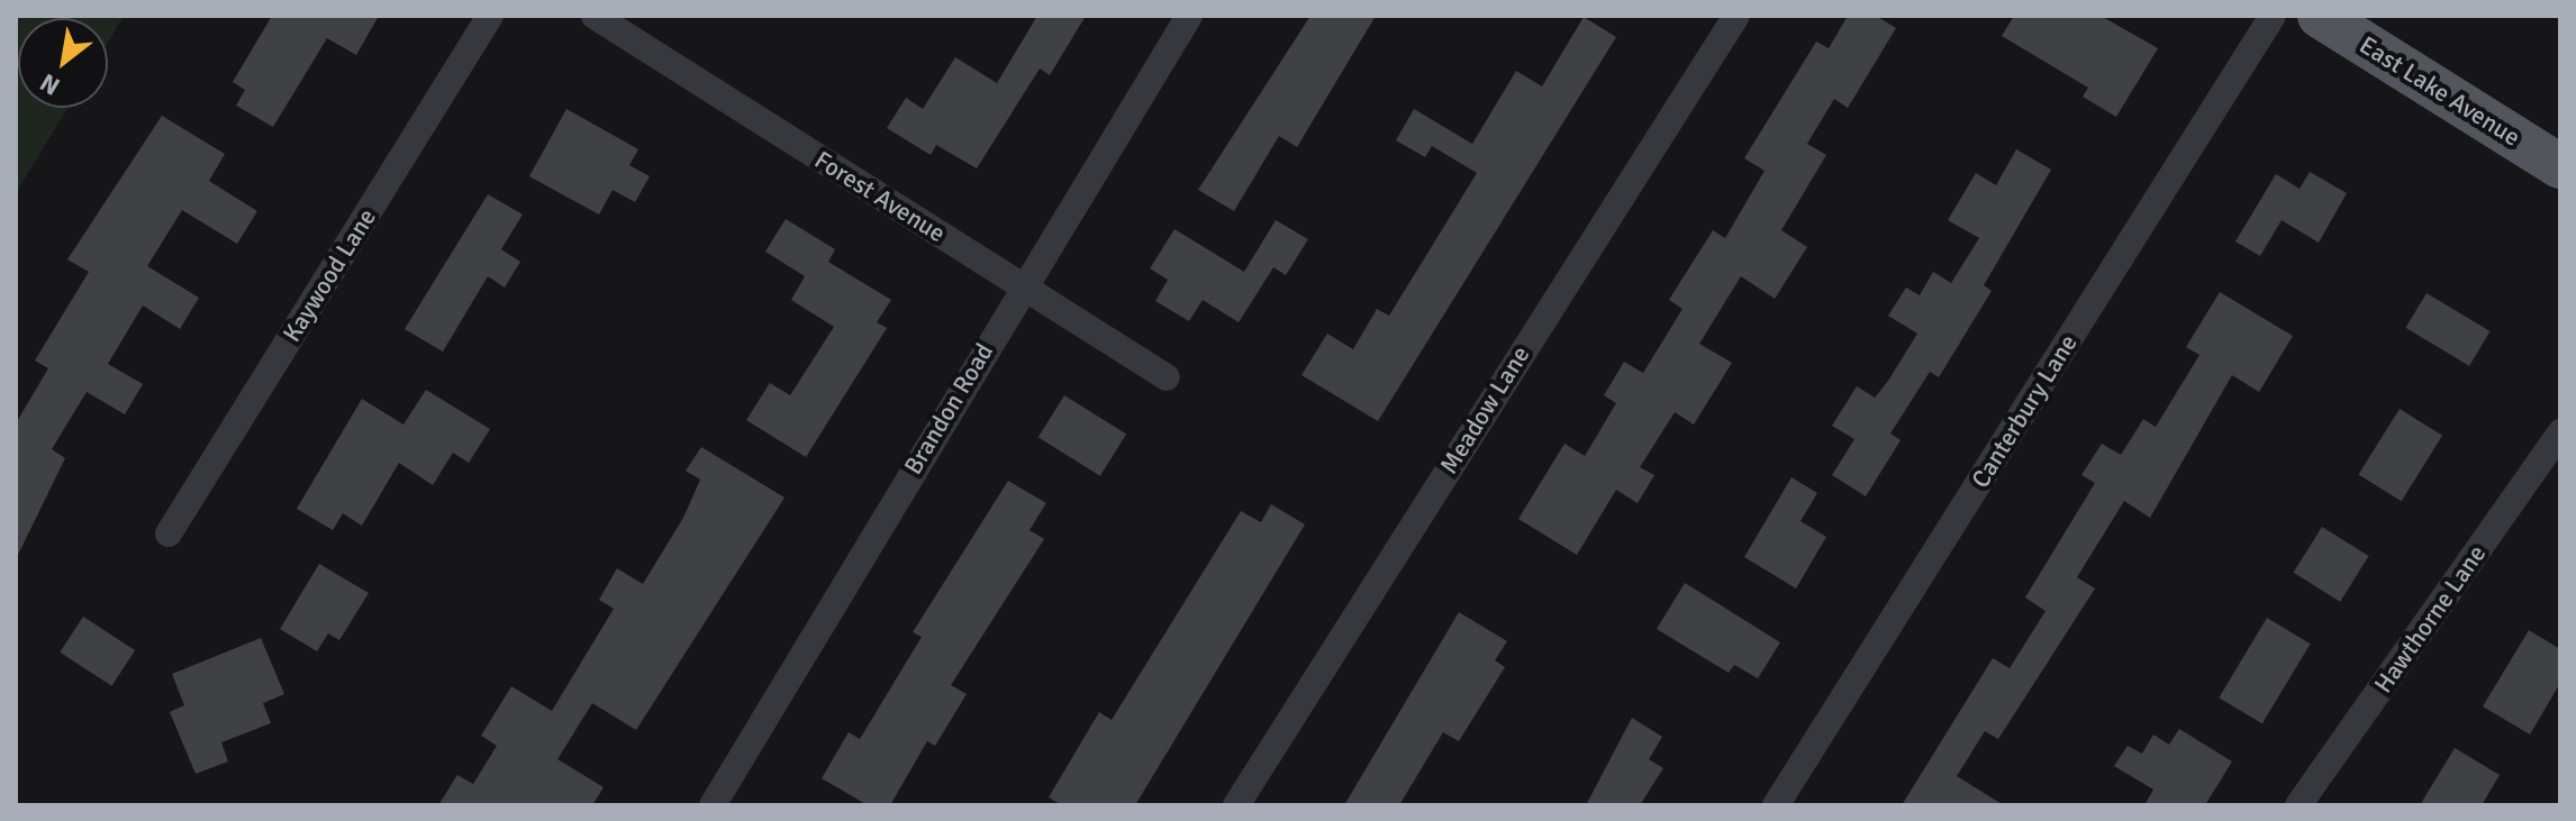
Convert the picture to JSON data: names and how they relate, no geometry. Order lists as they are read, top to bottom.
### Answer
{
  "streets": {
    "main road": ["East Lake Avenue"],
    "street": [
      "Forest Avenue",
      "Kaywood Lane",
      "Brandon Road",
      "Meadow Lane",
      "Canterbury Lane",
      "Hawthorne Lane"
    ]
  },
  "crossings": [
    ["Forest Avenue", "Brandon Road"]
  ],
  "north": "bottom left"
}
